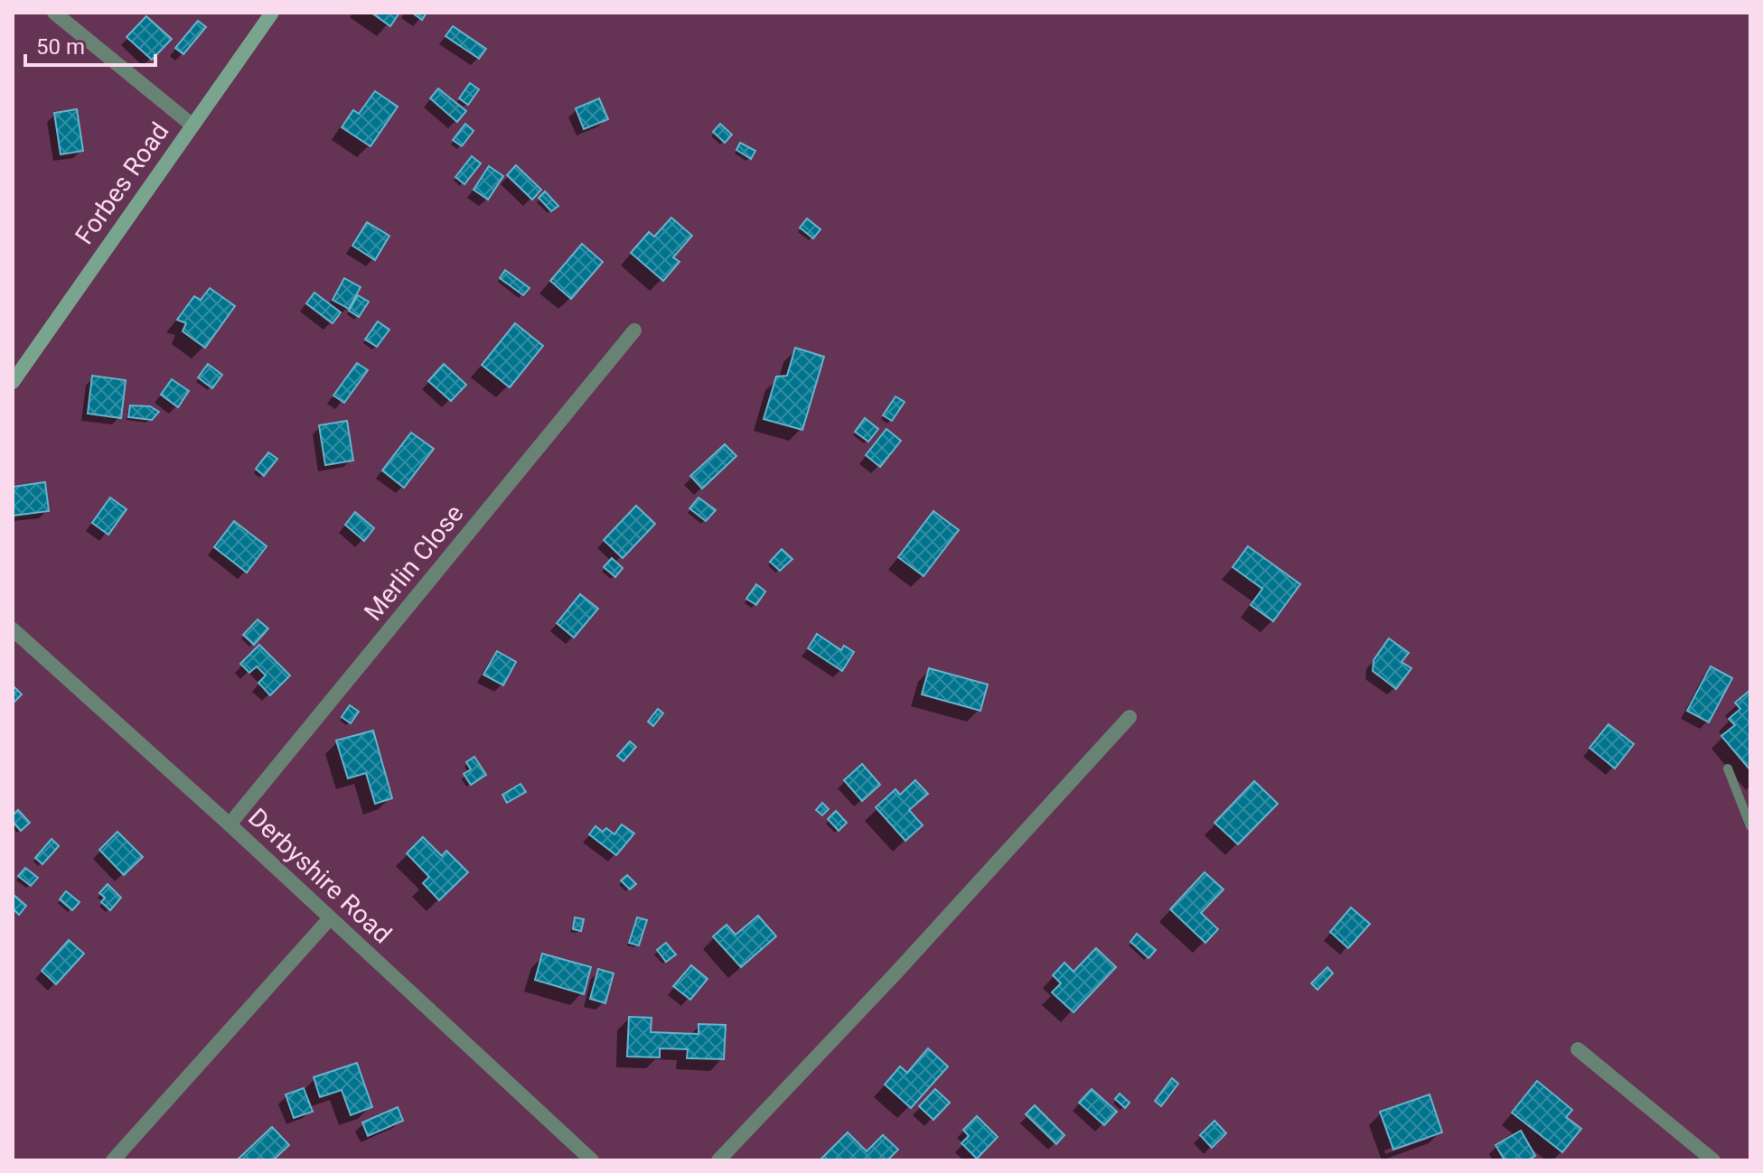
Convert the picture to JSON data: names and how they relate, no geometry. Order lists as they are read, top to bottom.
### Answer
{
  "streets": {
    "main road": ["Forbes Road"],
    "street": ["Merlin Close", "Derbyshire Road"]
  },
  "crossings": [
    ["Merlin Close", "Derbyshire Road"]
  ],
  "scale_bar": "50 m"
}
